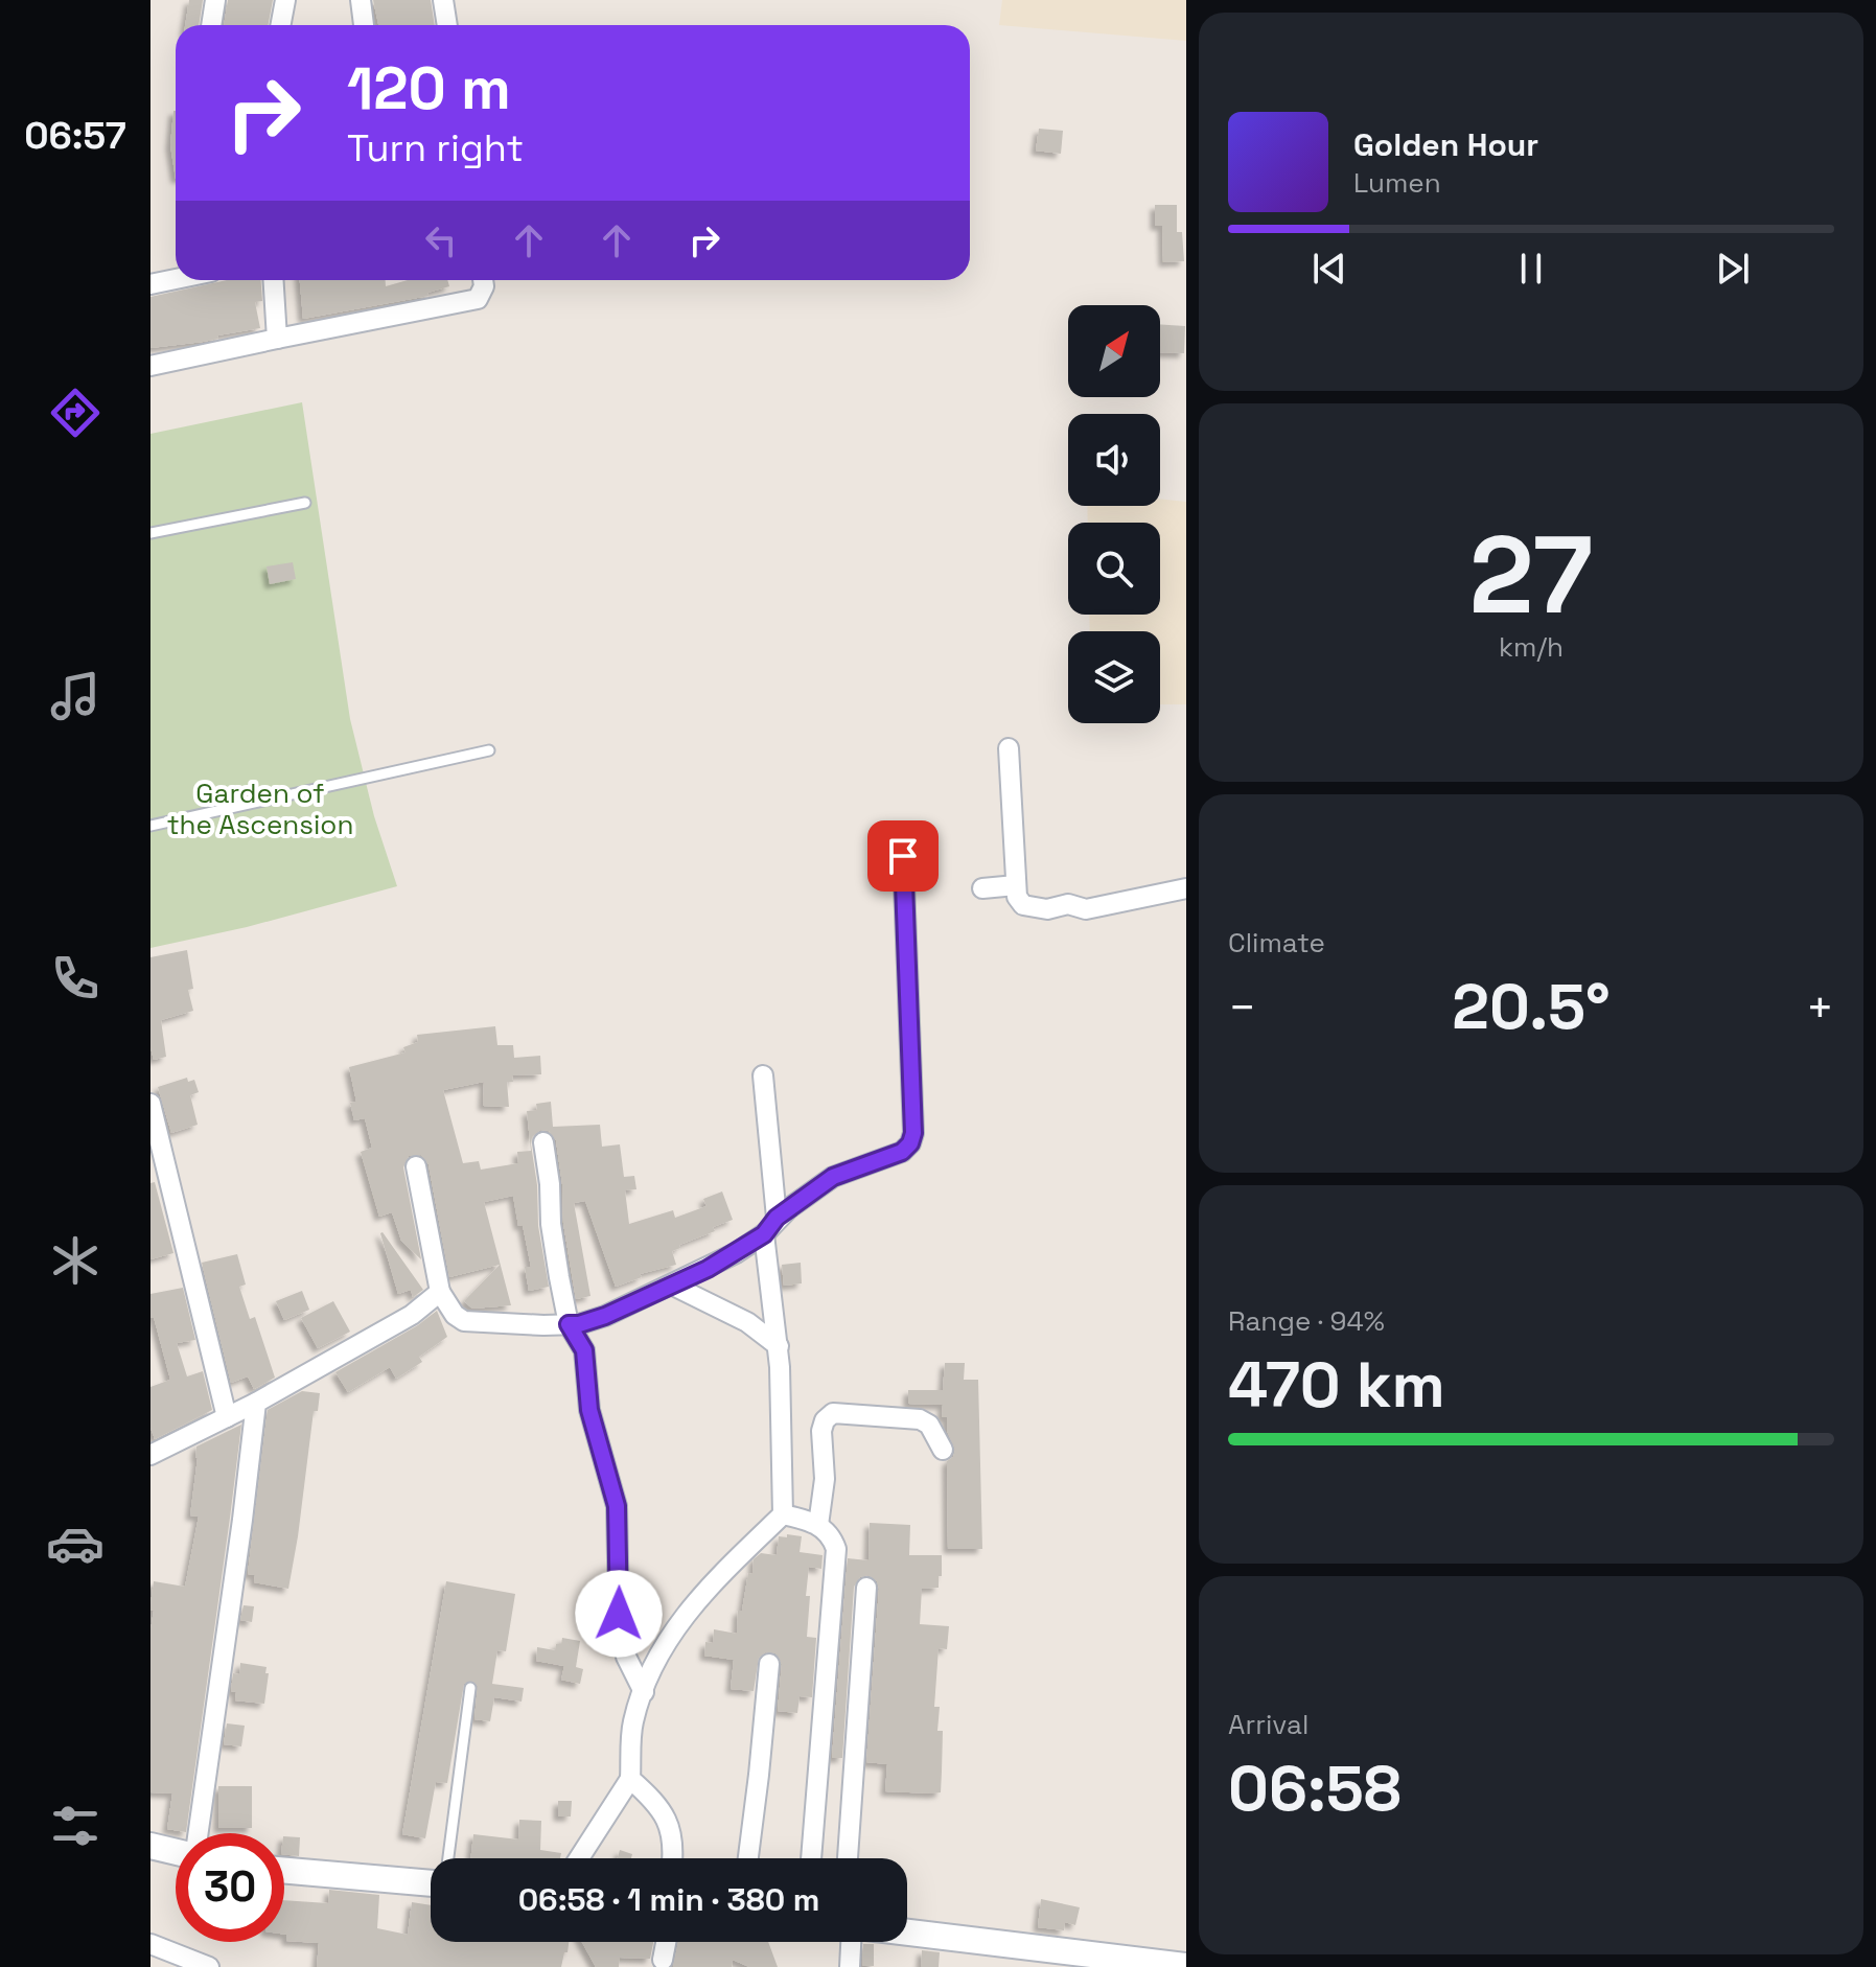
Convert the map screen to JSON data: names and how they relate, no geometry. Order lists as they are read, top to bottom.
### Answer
{
  "parks": ["Garden of the Ascension"],
  "north": "top right",
  "page": {
    "tabs": "06:57",
    "turn": ["120 m", "Turn right"],
    "song": ["Golden Hour", "Lumen"],
    "tile": [
      ["27", "km/h"],
      "Climate",
      ["Range · 94%", "470 km"],
      ["Arrival", "06:58"]
    ],
    "heat": ["−", "20.5°", "+"],
    "limit": "30",
    "trip": "06:58 · 1 min · 380 m"
  }
}
